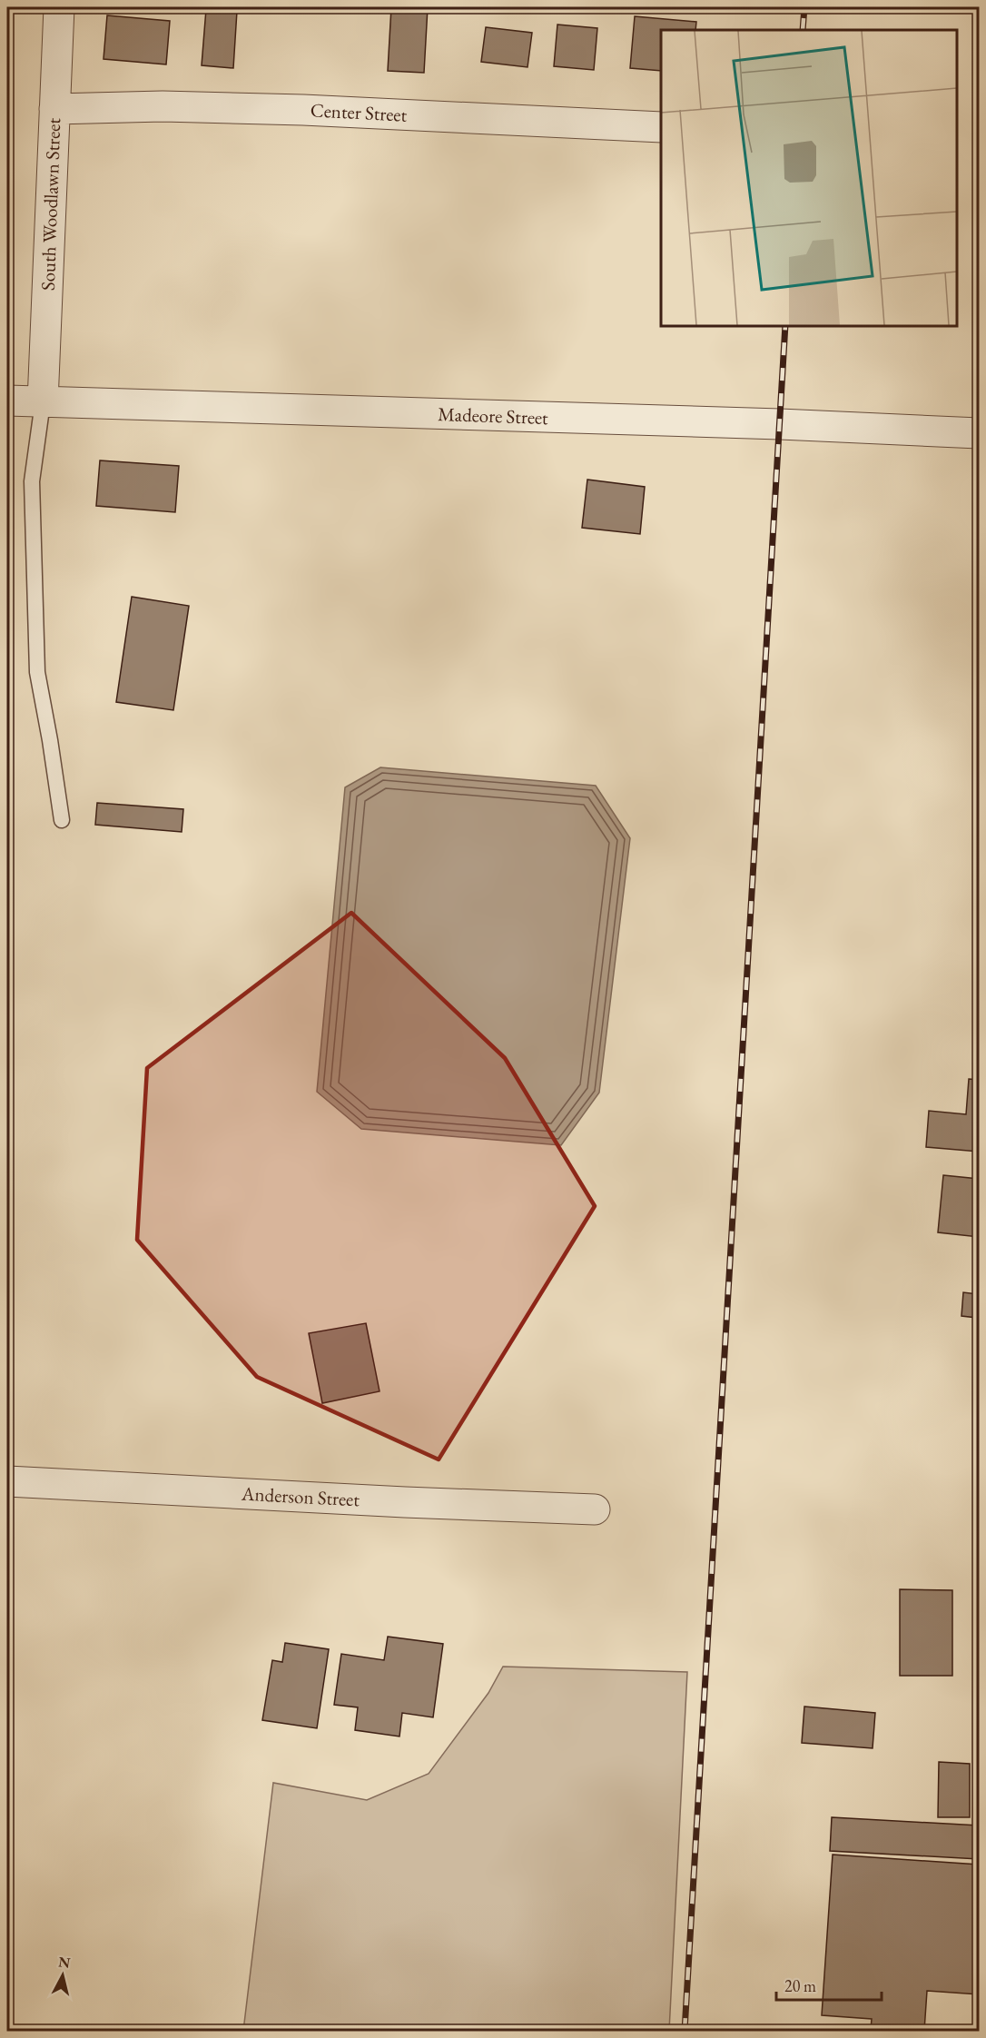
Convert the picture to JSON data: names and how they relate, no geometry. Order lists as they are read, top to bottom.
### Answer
{
  "streets": {
    "street": [
      "Center Street",
      "South Woodlawn Street",
      "Madeore Street",
      "Anderson Street"
    ]
  },
  "crossings": [
    ["Center Street", "South Woodlawn Street"],
    ["South Woodlawn Street", "Madeore Street"]
  ],
  "scale_bar": "20 m",
  "north": "top"
}
